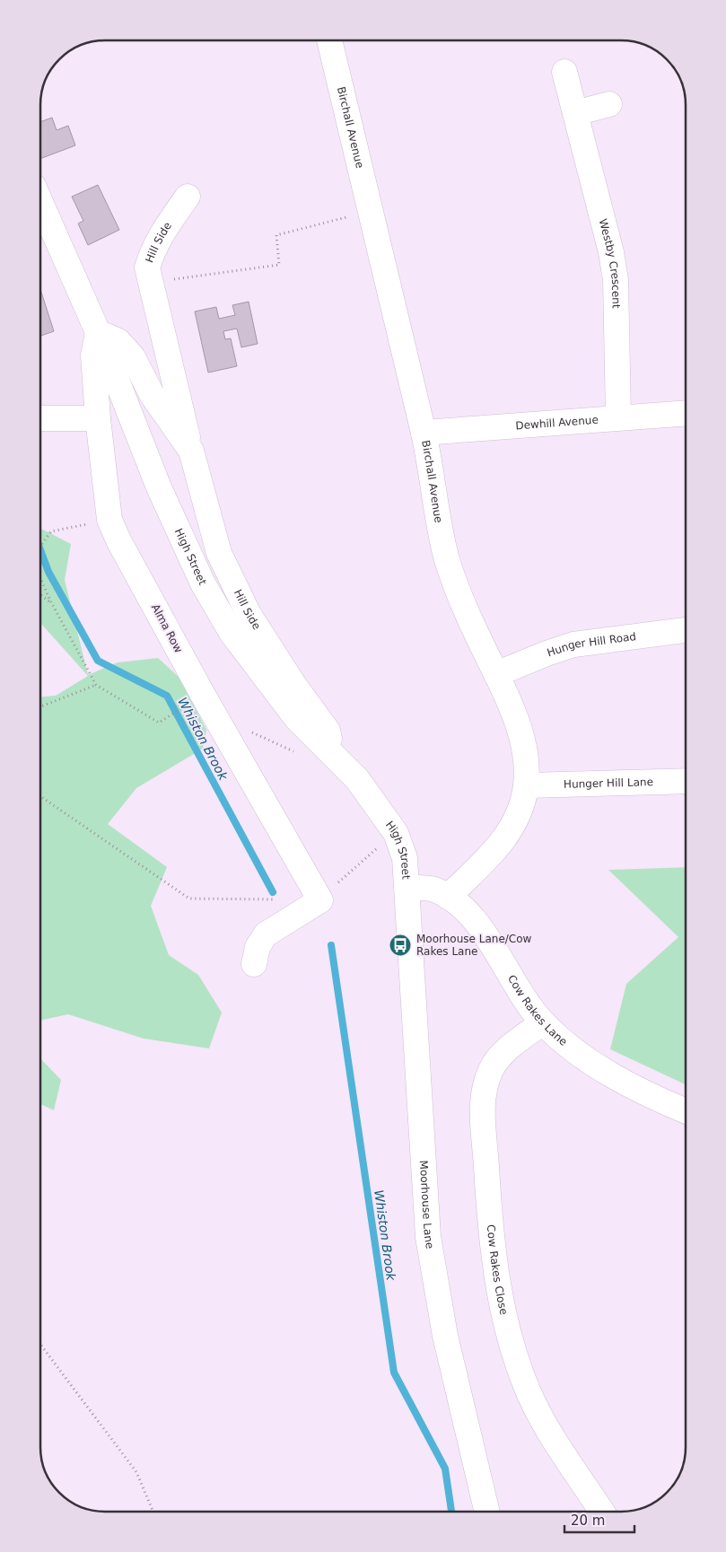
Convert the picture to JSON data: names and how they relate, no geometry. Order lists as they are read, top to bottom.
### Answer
{
  "streets": {
    "street": [
      "Birchall Avenue",
      "Hill Side",
      "Westby Crescent",
      "Dewhill Avenue",
      "High Street",
      "Alma Row",
      "Hunger Hill Road",
      "Hunger Hill Lane",
      "Cow Rakes Lane",
      "Moorhouse Lane",
      "Cow Rakes Close"
    ]
  },
  "crossings": [
    ["Birchall Avenue", "Dewhill Avenue"],
    ["Birchall Avenue", "Hunger Hill Road"],
    ["Birchall Avenue", "Hunger Hill Lane"],
    ["Birchall Avenue", "Cow Rakes Lane"],
    ["Hill Side", "High Street"],
    ["Hill Side", "Alma Row"],
    ["Westby Crescent", "Dewhill Avenue"],
    ["High Street", "Alma Row"],
    ["High Street", "Cow Rakes Lane"],
    ["High Street", "Moorhouse Lane"],
    ["Cow Rakes Lane", "Moorhouse Lane"],
    ["Cow Rakes Lane", "Cow Rakes Close"]
  ],
  "water": ["Whiston Brook"],
  "places": {
    "bus stop": ["Moorhouse Lane/Cow Rakes Lane"]
  },
  "scale_bar": "20 m"
}
